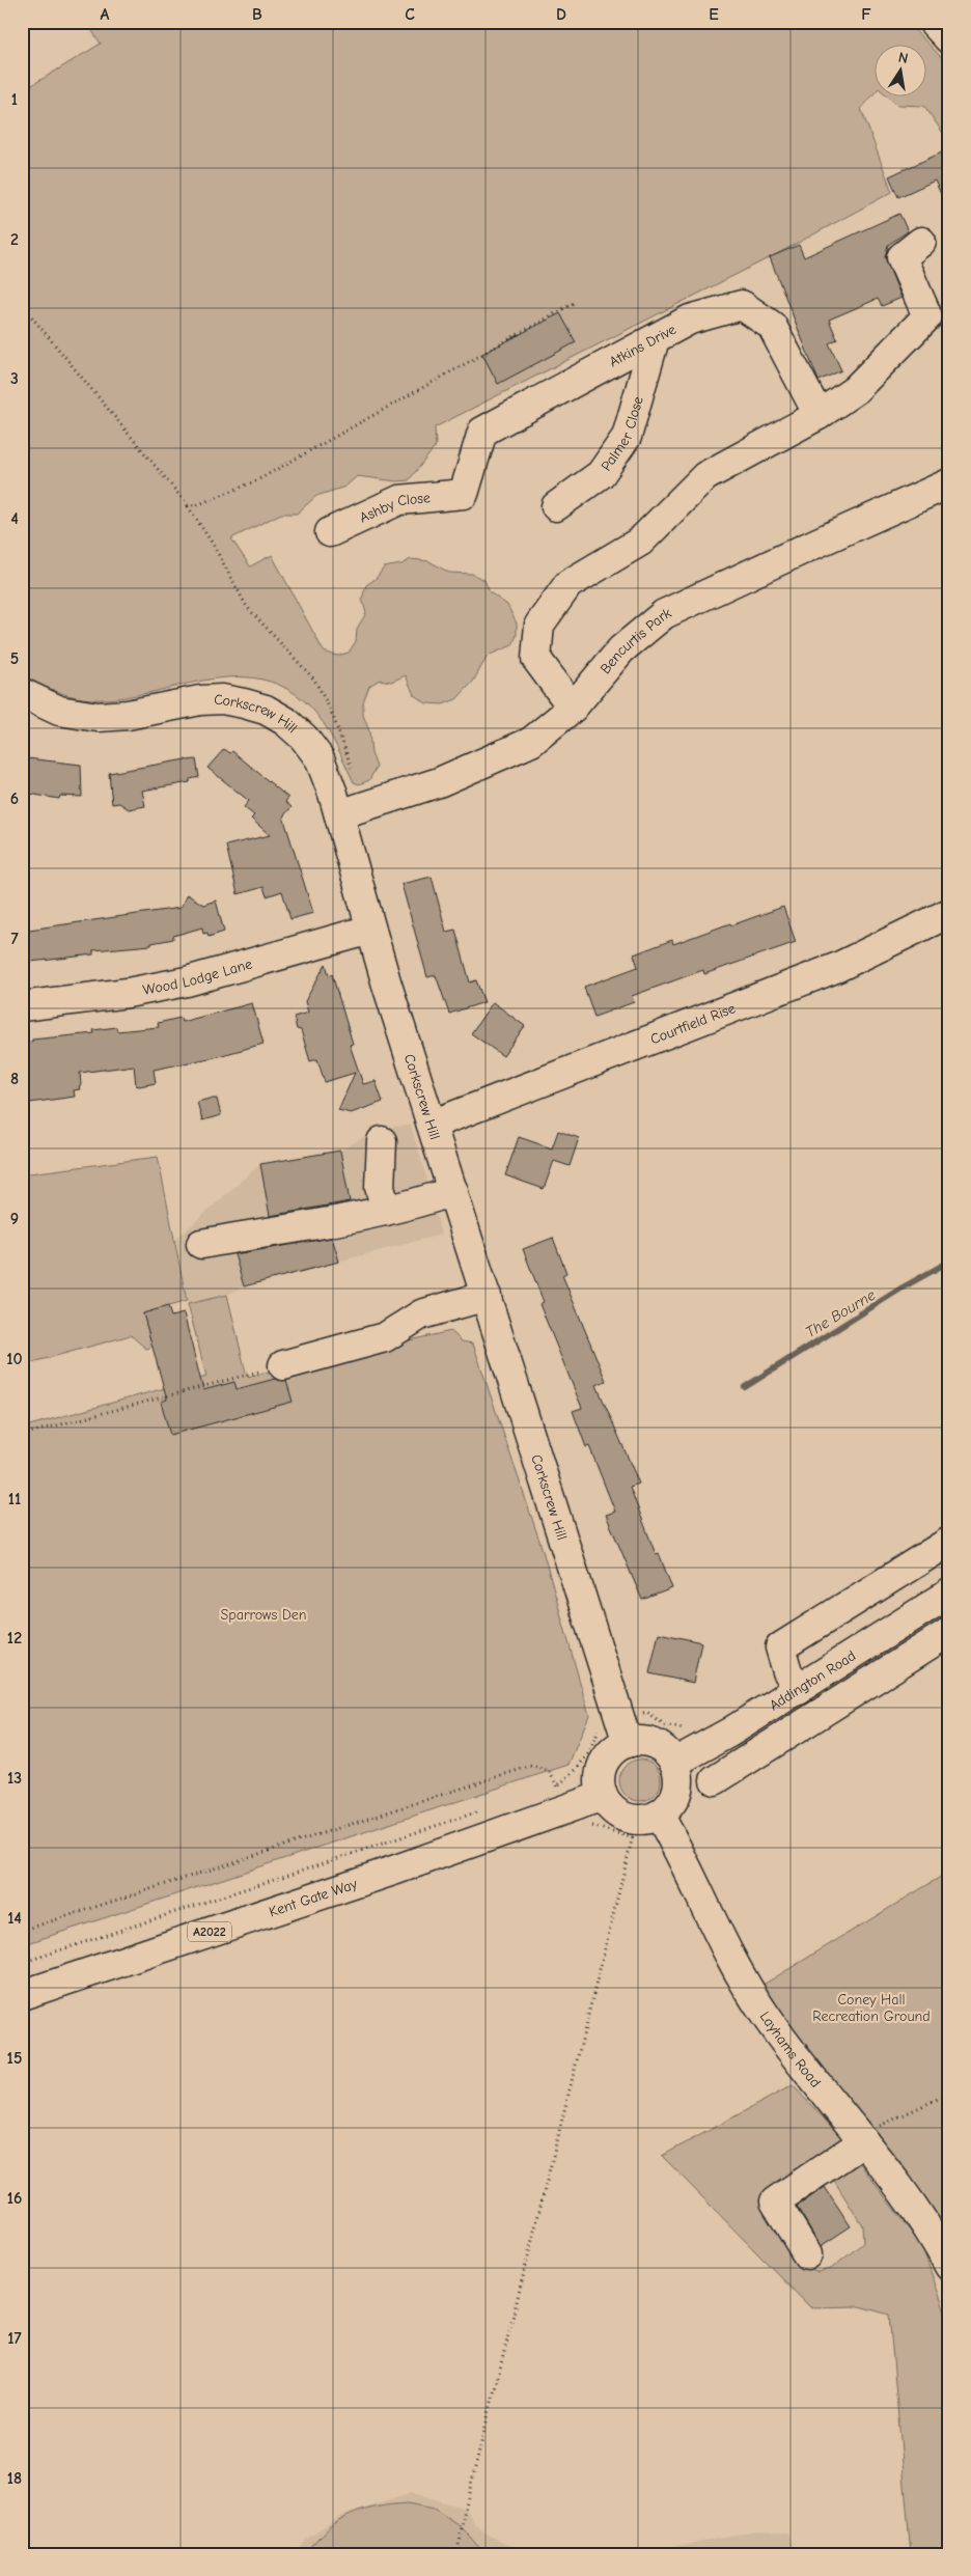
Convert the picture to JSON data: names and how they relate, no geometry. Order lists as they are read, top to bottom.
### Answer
{
  "streets": {
    "main road": [
      "Atkins Drive",
      "Palmer Close",
      "Ashby Close",
      "Bencurtis Park",
      "Corkscrew Hill",
      "Wood Lodge Lane",
      "Courtfield Rise",
      "Addington Road",
      "Kent Gate Way",
      "A2022",
      "Layhams Road"
    ]
  },
  "crossings": [
    ["Atkins Drive", "Palmer Close"],
    ["Atkins Drive", "Ashby Close"],
    ["Bencurtis Park", "Corkscrew Hill"],
    ["Corkscrew Hill", "Wood Lodge Lane"],
    ["Corkscrew Hill", "Courtfield Rise"],
    ["Corkscrew Hill", "Addington Road"],
    ["Corkscrew Hill", "Kent Gate Way"],
    ["Corkscrew Hill", "Layhams Road"],
    ["Addington Road", "Kent Gate Way"],
    ["Addington Road", "Layhams Road"],
    ["Kent Gate Way", "Layhams Road"]
  ],
  "water": ["The Bourne"],
  "parks": ["Sparrows Den", "Coney Hall Recreation Ground"],
  "north": "top",
  "grid": {
    "columns": [
      "A",
      "B",
      "C",
      "D",
      "E",
      "F"
    ],
    "rows": [
      "1",
      "2",
      "3",
      "4",
      "5",
      "6",
      "7",
      "8",
      "9",
      "10",
      "11",
      "12",
      "13",
      "14",
      "15",
      "16",
      "17",
      "18"
    ]
  }
}
